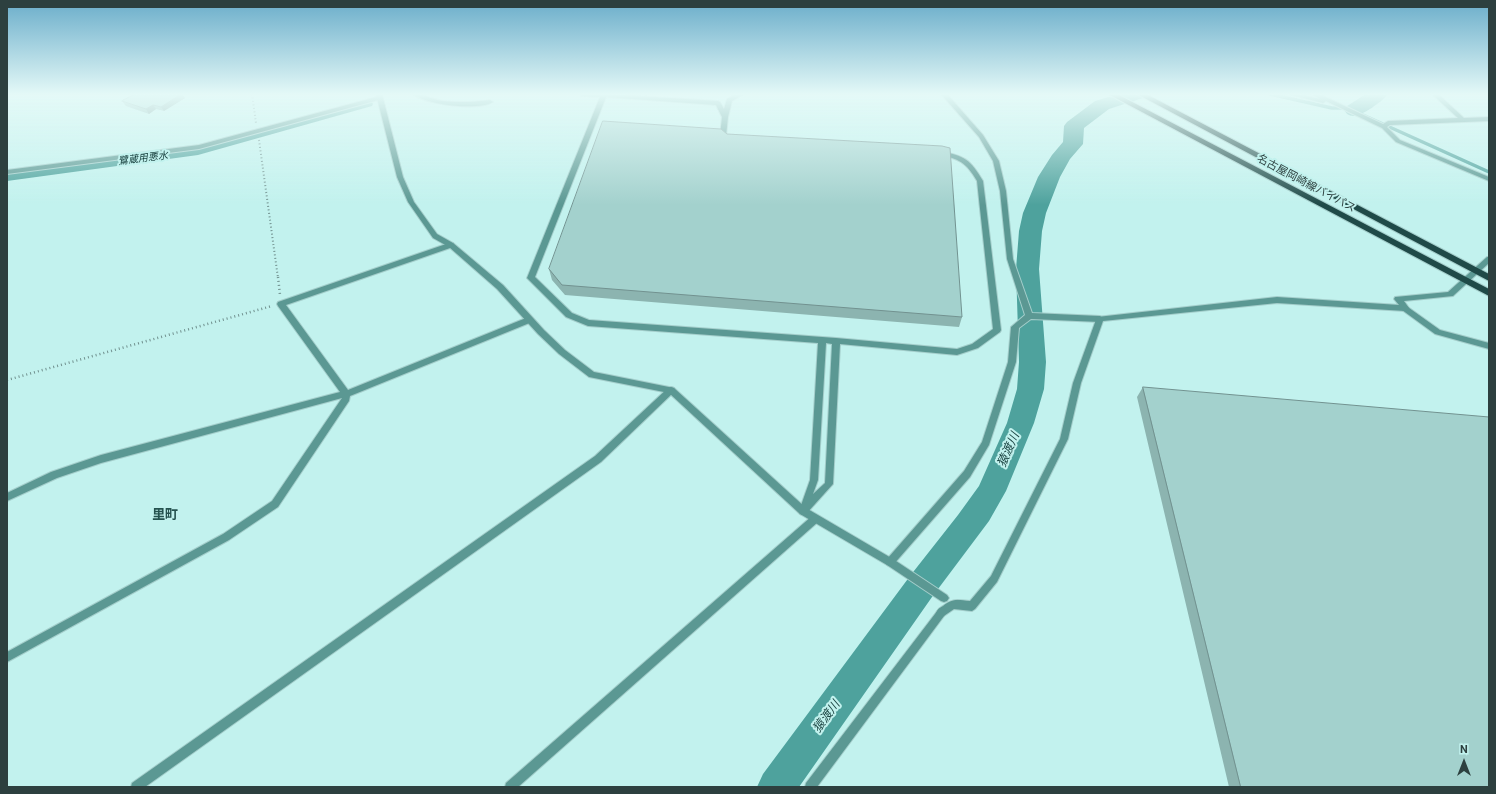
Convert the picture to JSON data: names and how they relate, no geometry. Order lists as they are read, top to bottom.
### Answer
{
  "streets": {
    "main road": ["名古屋岡崎線バイパス"]
  },
  "districts": ["里町"],
  "water": ["鷺蔵用悪水", "猿渡川"],
  "north": "top"
}
